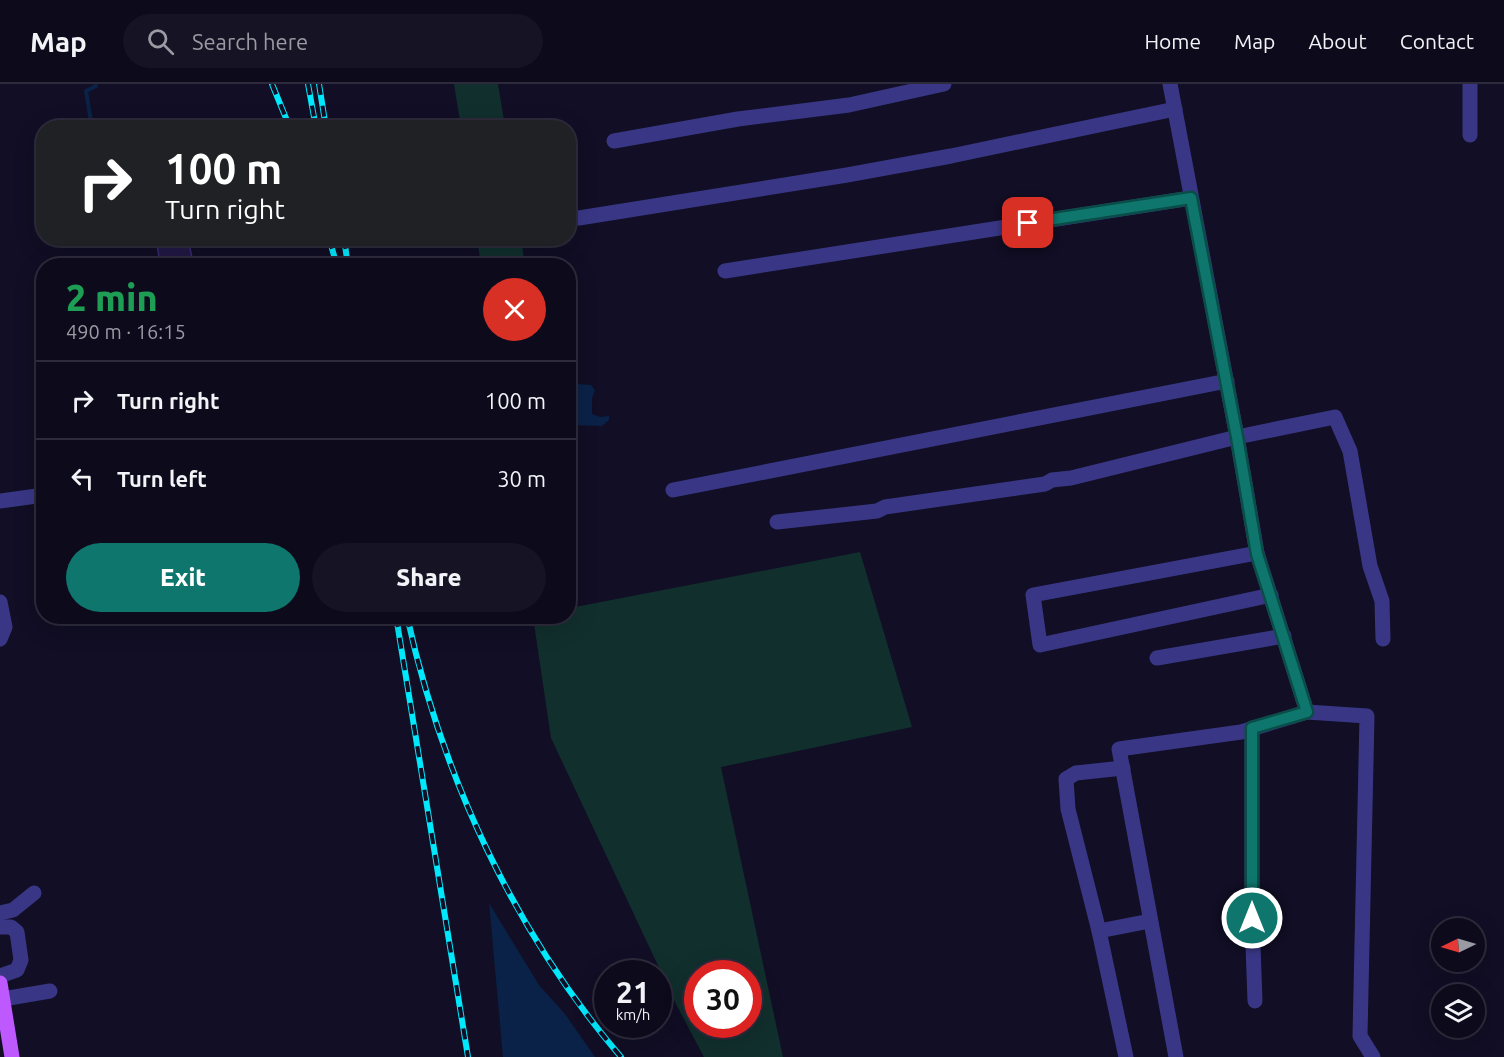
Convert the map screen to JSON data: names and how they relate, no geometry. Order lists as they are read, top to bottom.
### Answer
{
  "north": "left",
  "page": {
    "header": "Map",
    "search": "Search here",
    "nav": [
      "Home",
      "Map",
      "About",
      "Contact"
    ],
    "turn": ["100 m", "Turn right"],
    "heading": ["2 min", "490 m · 16:15"],
    "list": [
      {
        "name": "Turn right",
        "value": "100 m"
      },
      {
        "name": "Turn left",
        "value": "30 m"
      }
    ],
    "buttons": ["Exit", "Share"],
    "speed": "21 km/h",
    "limit": "30"
  }
}
